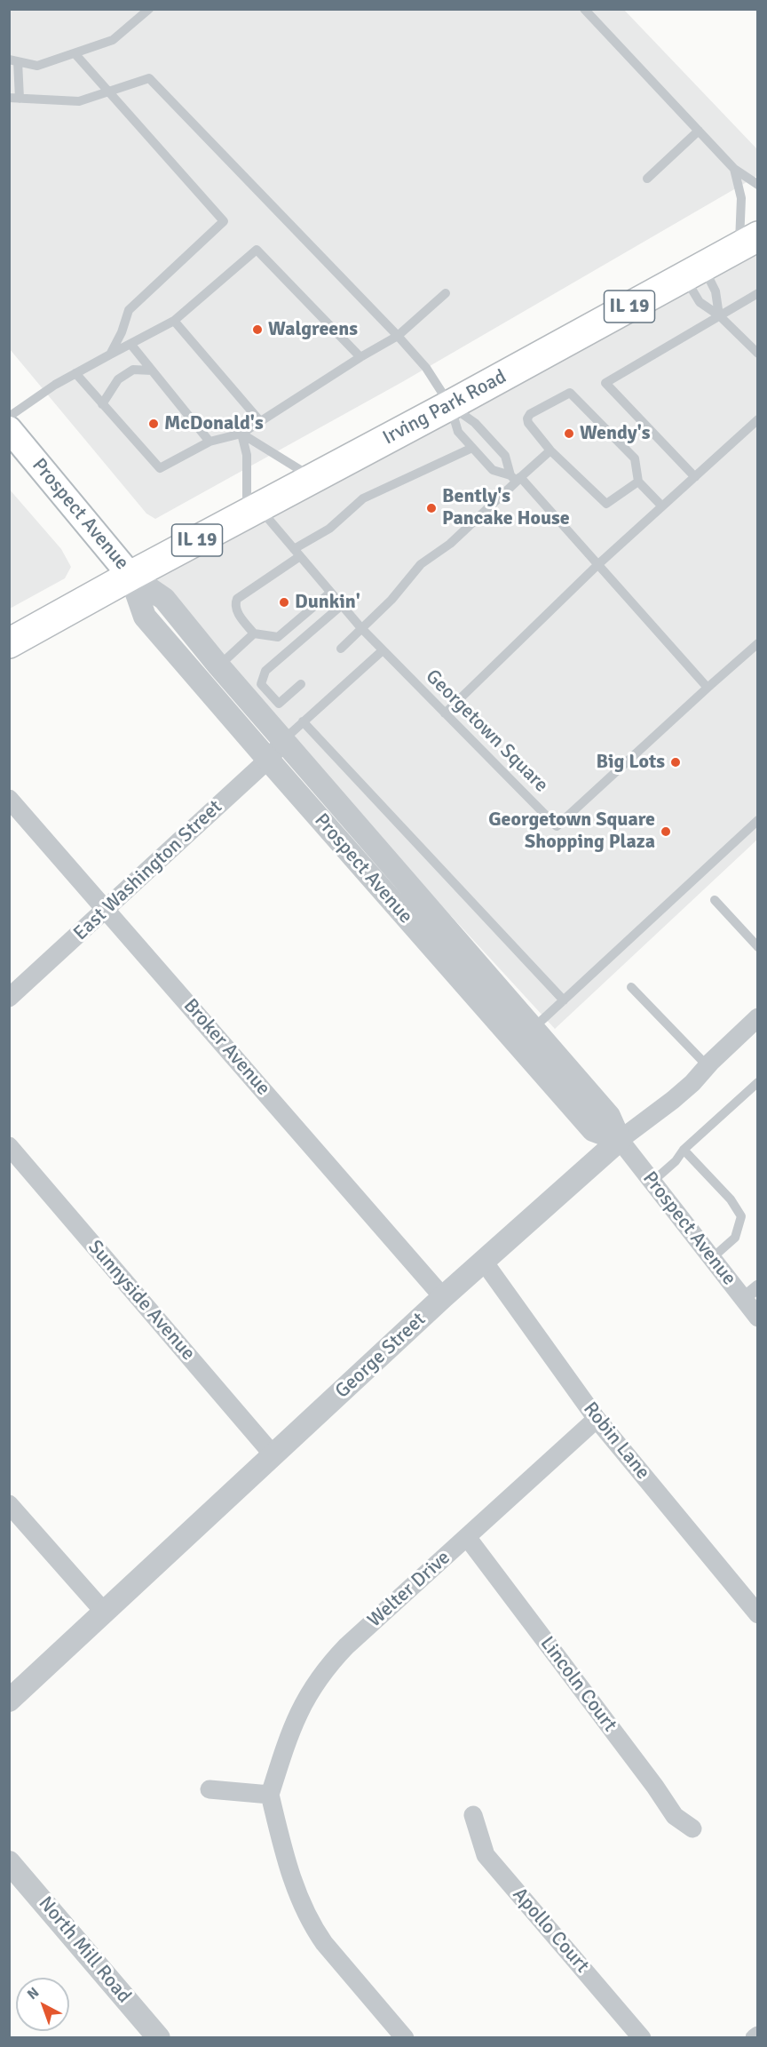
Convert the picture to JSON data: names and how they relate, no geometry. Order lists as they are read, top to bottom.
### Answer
{
  "streets": {
    "main road": ["IL 19", "Irving Park Road", "Prospect Avenue"],
    "street": [
      "East Washington Street",
      "Broker Avenue",
      "Sunnyside Avenue",
      "George Street",
      "Robin Lane",
      "Welter Drive",
      "Lincoln Court",
      "Apollo Court",
      "North Mill Road"
    ],
    "lane": ["Georgetown Square"]
  },
  "crossings": [
    ["IL 19", "Irving Park Road"],
    ["IL 19", "Prospect Avenue"],
    ["Irving Park Road", "Prospect Avenue"],
    ["Irving Park Road", "Georgetown Square"],
    ["Prospect Avenue", "East Washington Street"],
    ["Prospect Avenue", "George Street"],
    ["East Washington Street", "Broker Avenue"],
    ["Broker Avenue", "George Street"],
    ["Sunnyside Avenue", "George Street"],
    ["George Street", "Robin Lane"],
    ["Robin Lane", "Welter Drive"],
    ["Welter Drive", "Lincoln Court"]
  ],
  "places": [
    "Walgreens",
    "McDonald's",
    "Wendy's",
    "Bently's Pancake House",
    "Dunkin'",
    "Big Lots",
    "Georgetown Square Shopping Plaza"
  ],
  "north": "top left"
}
